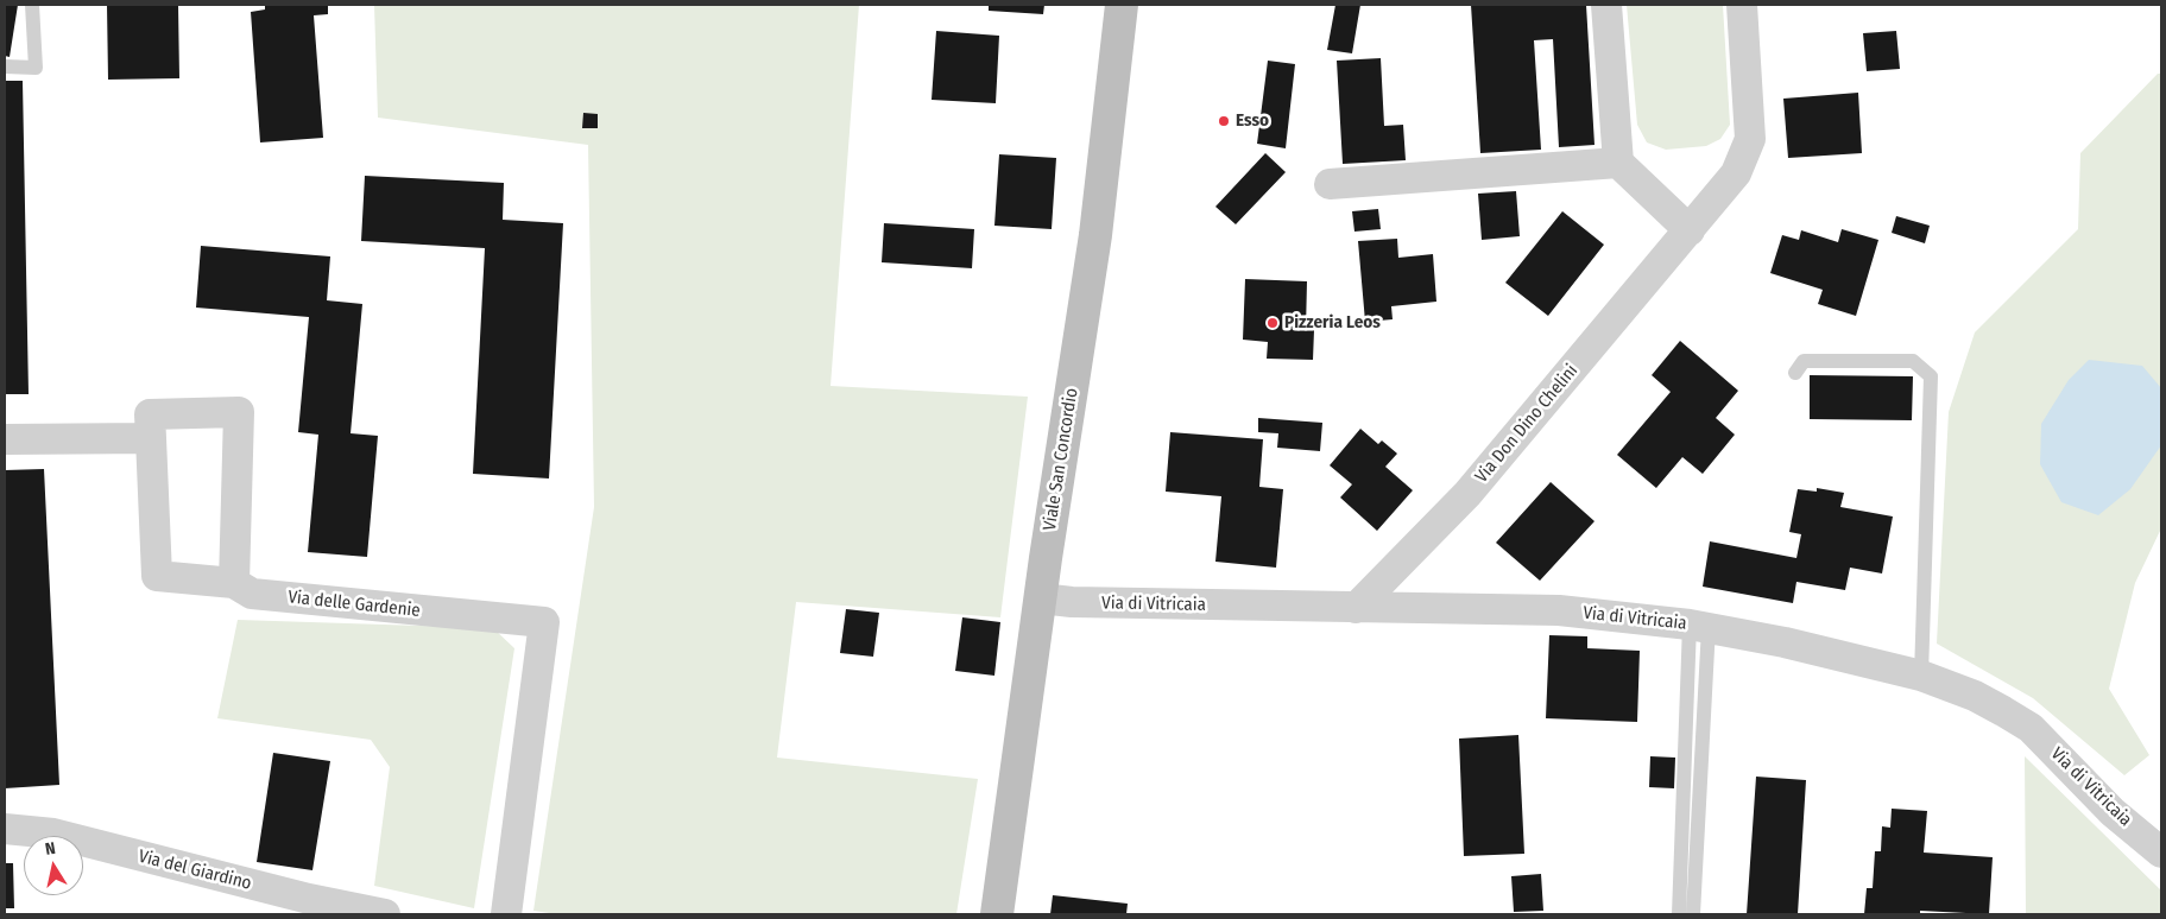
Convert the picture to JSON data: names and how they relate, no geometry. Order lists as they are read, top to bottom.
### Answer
{
  "streets": {
    "main road": ["Viale San Concordio"],
    "street": [
      "Via Don Dino Chelini",
      "Via delle Gardenie",
      "Via di Vitricaia",
      "Via del Giardino"
    ]
  },
  "crossings": [
    ["Via Don Dino Chelini", "Via di Vitricaia"],
    ["Viale San Concordio", "Via di Vitricaia"]
  ],
  "places": ["Esso", "Pizzeria Leos"],
  "north": "top"
}
